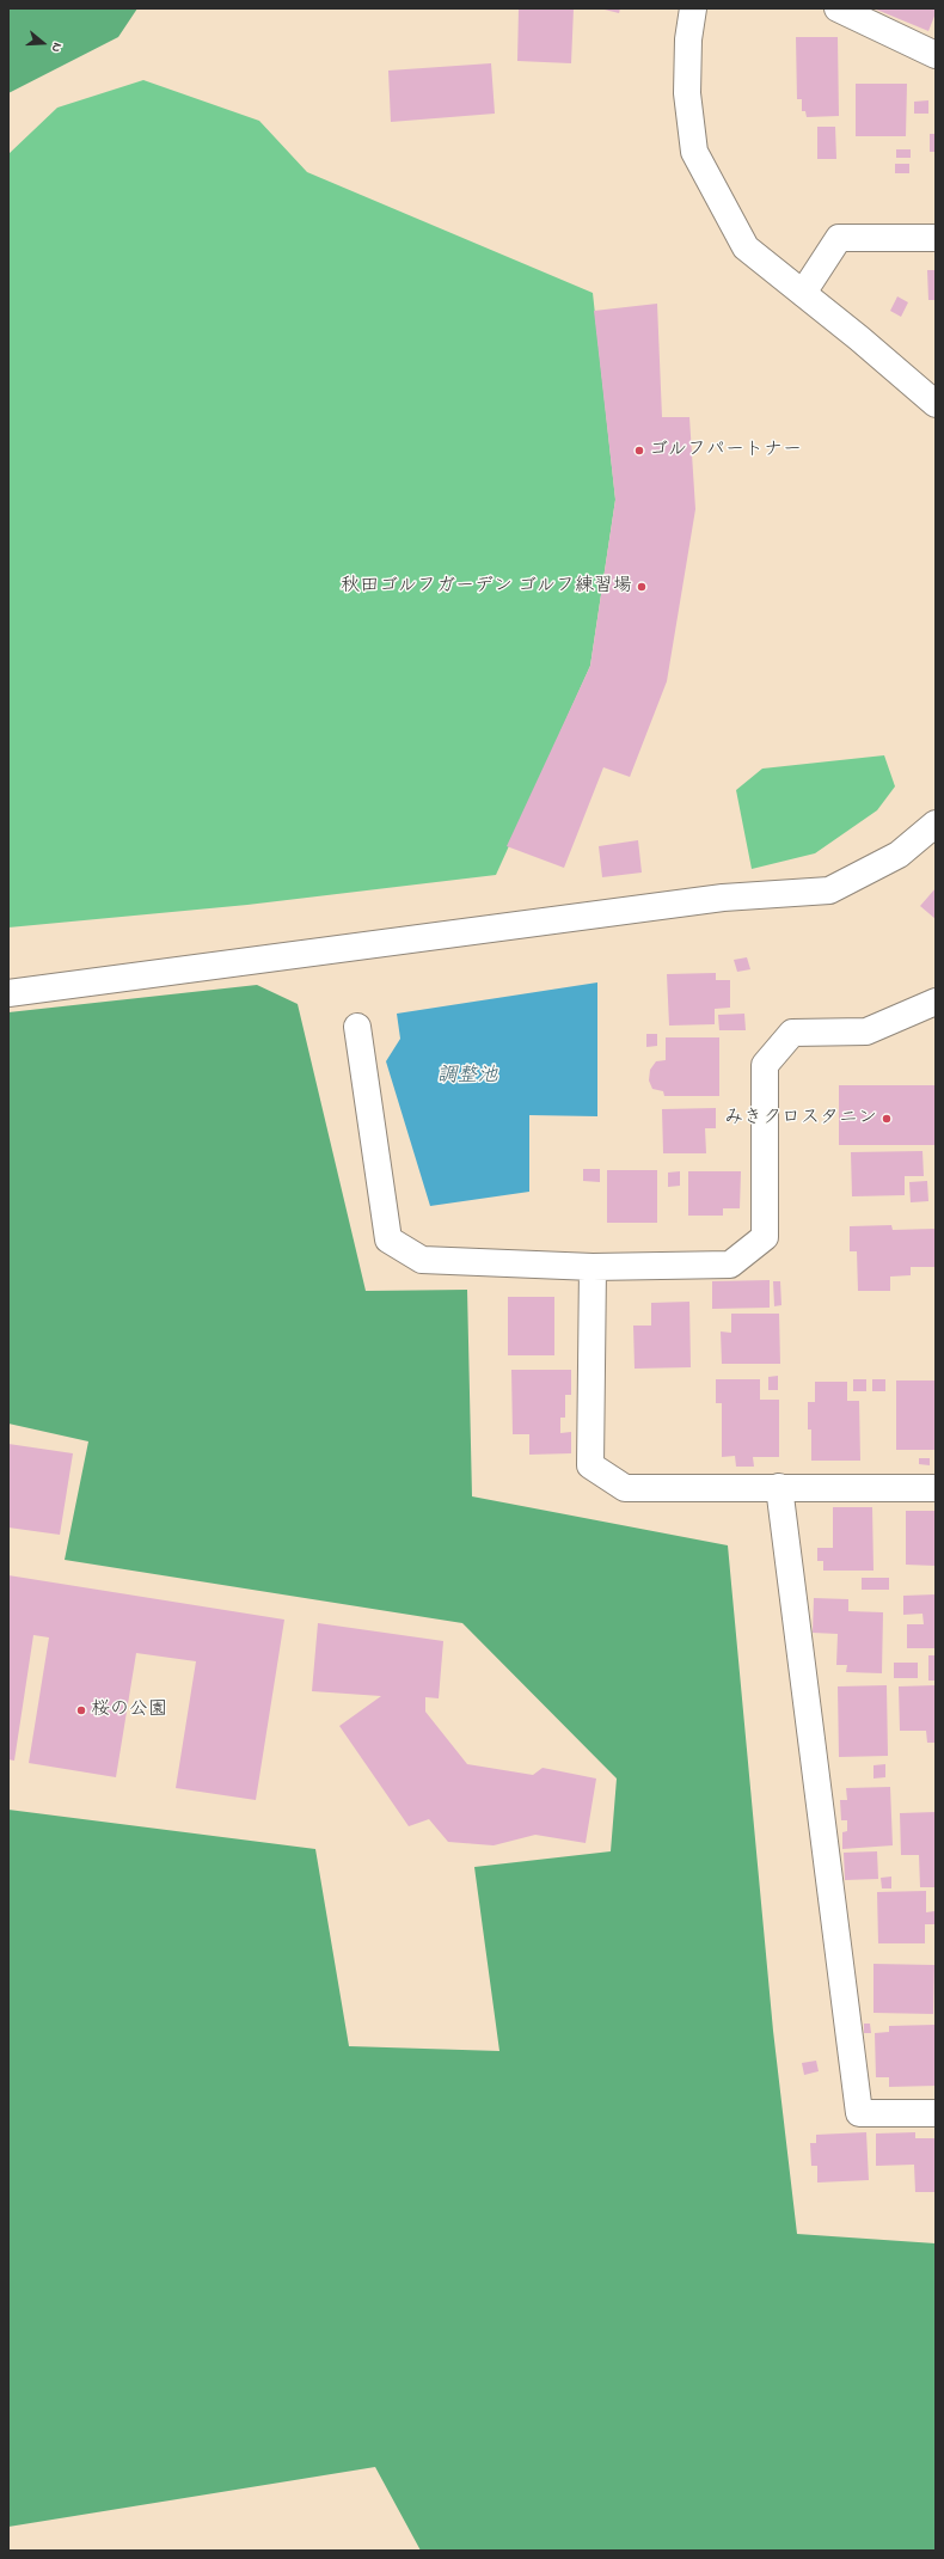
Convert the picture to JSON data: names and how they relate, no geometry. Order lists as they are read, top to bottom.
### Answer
{
  "water": ["調整池"],
  "places": [
    "ゴルフパートナー",
    "秋田ゴルフガーデン ゴルフ練習場",
    "みきクロスタニン",
    "桜の公園"
  ],
  "north": "right"
}
